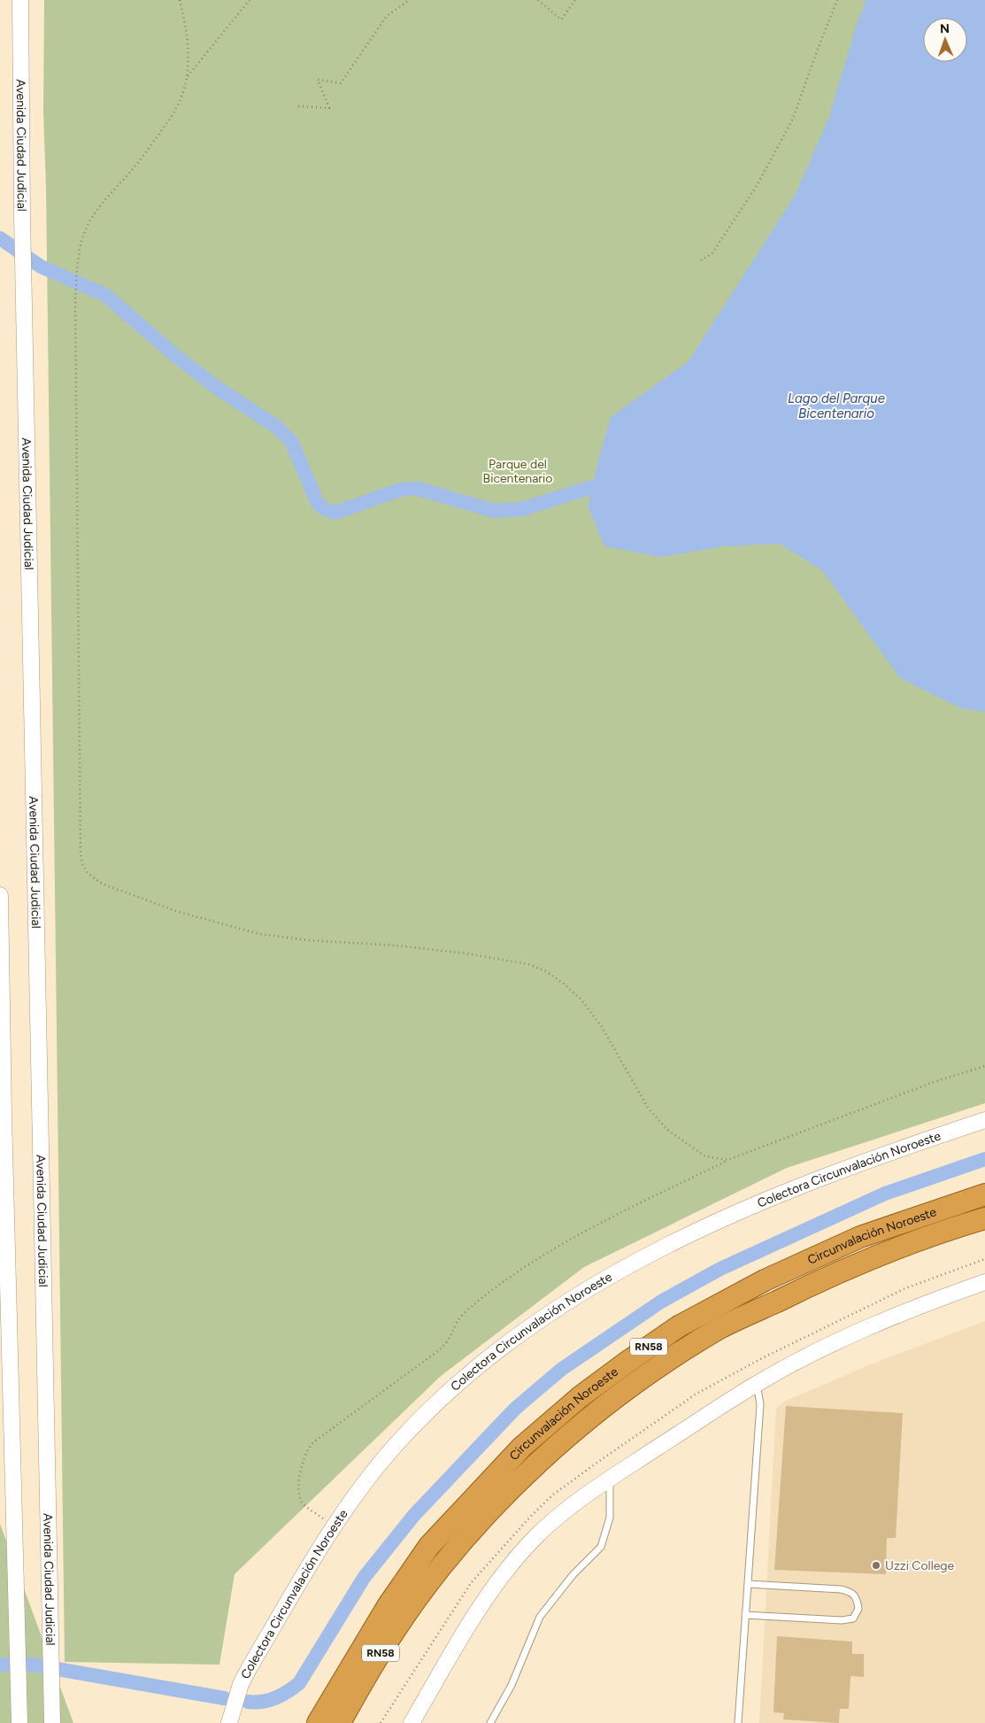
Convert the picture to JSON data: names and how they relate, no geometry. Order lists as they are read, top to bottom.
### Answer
{
  "streets": {
    "highway": ["Circunvalación Noroeste", "RN58"],
    "street": ["Avenida Ciudad Judicial", "Colectora Circunvalación Noroeste"]
  },
  "water": ["Lago del Parque Bicentenario"],
  "parks": ["Parque del Bicentenario"],
  "places": ["Uzzi College"],
  "north": "top"
}
